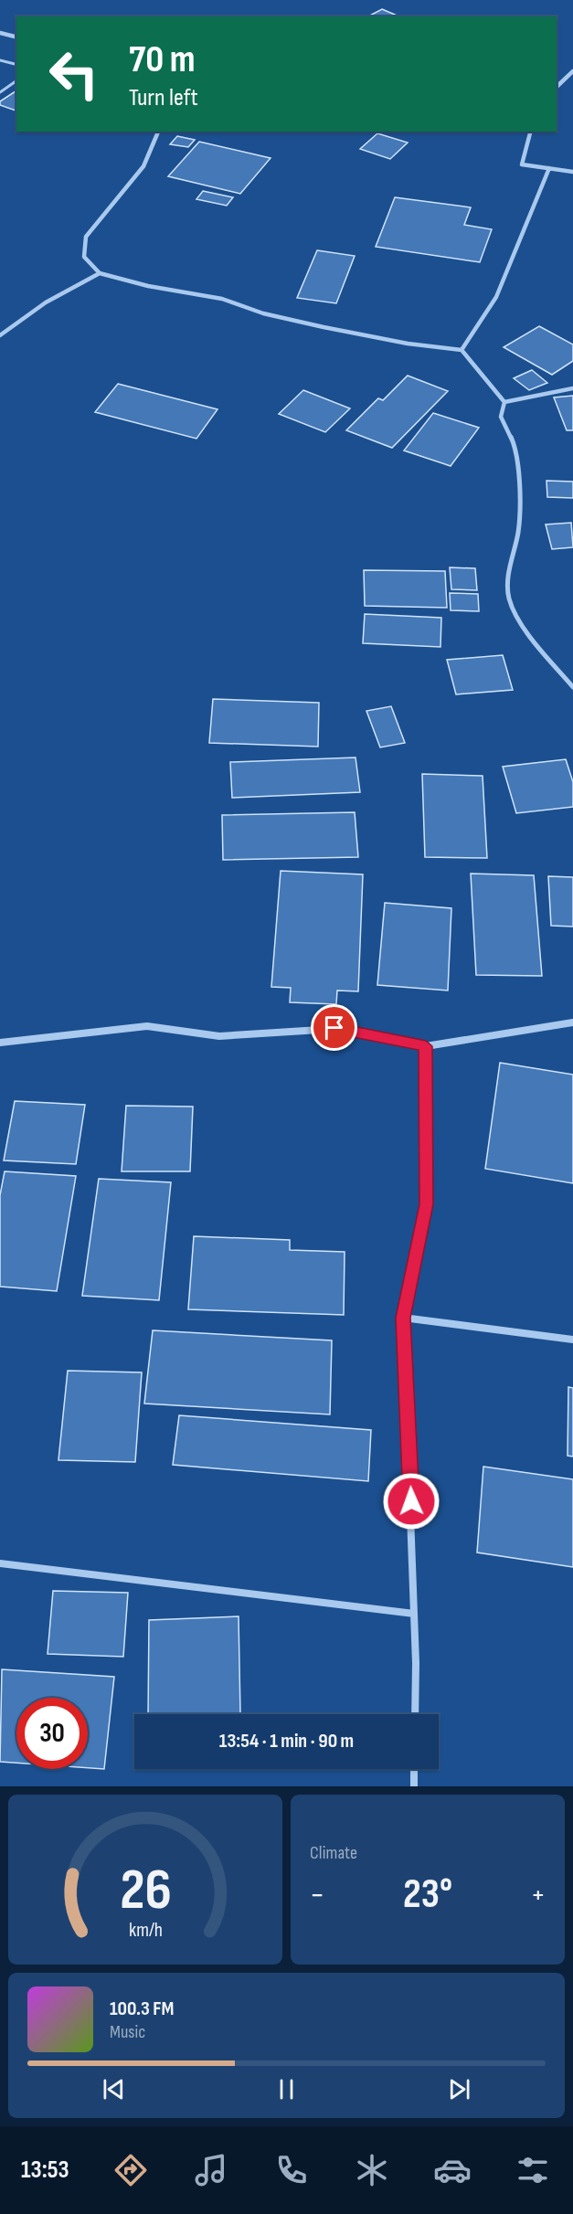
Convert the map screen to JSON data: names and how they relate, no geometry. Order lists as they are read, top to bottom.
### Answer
{
  "page": {
    "turn": ["70 m", "Turn left"],
    "limit": "30",
    "trip": "13:54 · 1 min · 90 m",
    "tile": "Climate",
    "heat": ["−", "23°", "+"],
    "song": ["100.3 FM", "Music"],
    "tabs": "13:53",
    "gauge": ["26", "km/h"]
  }
}
